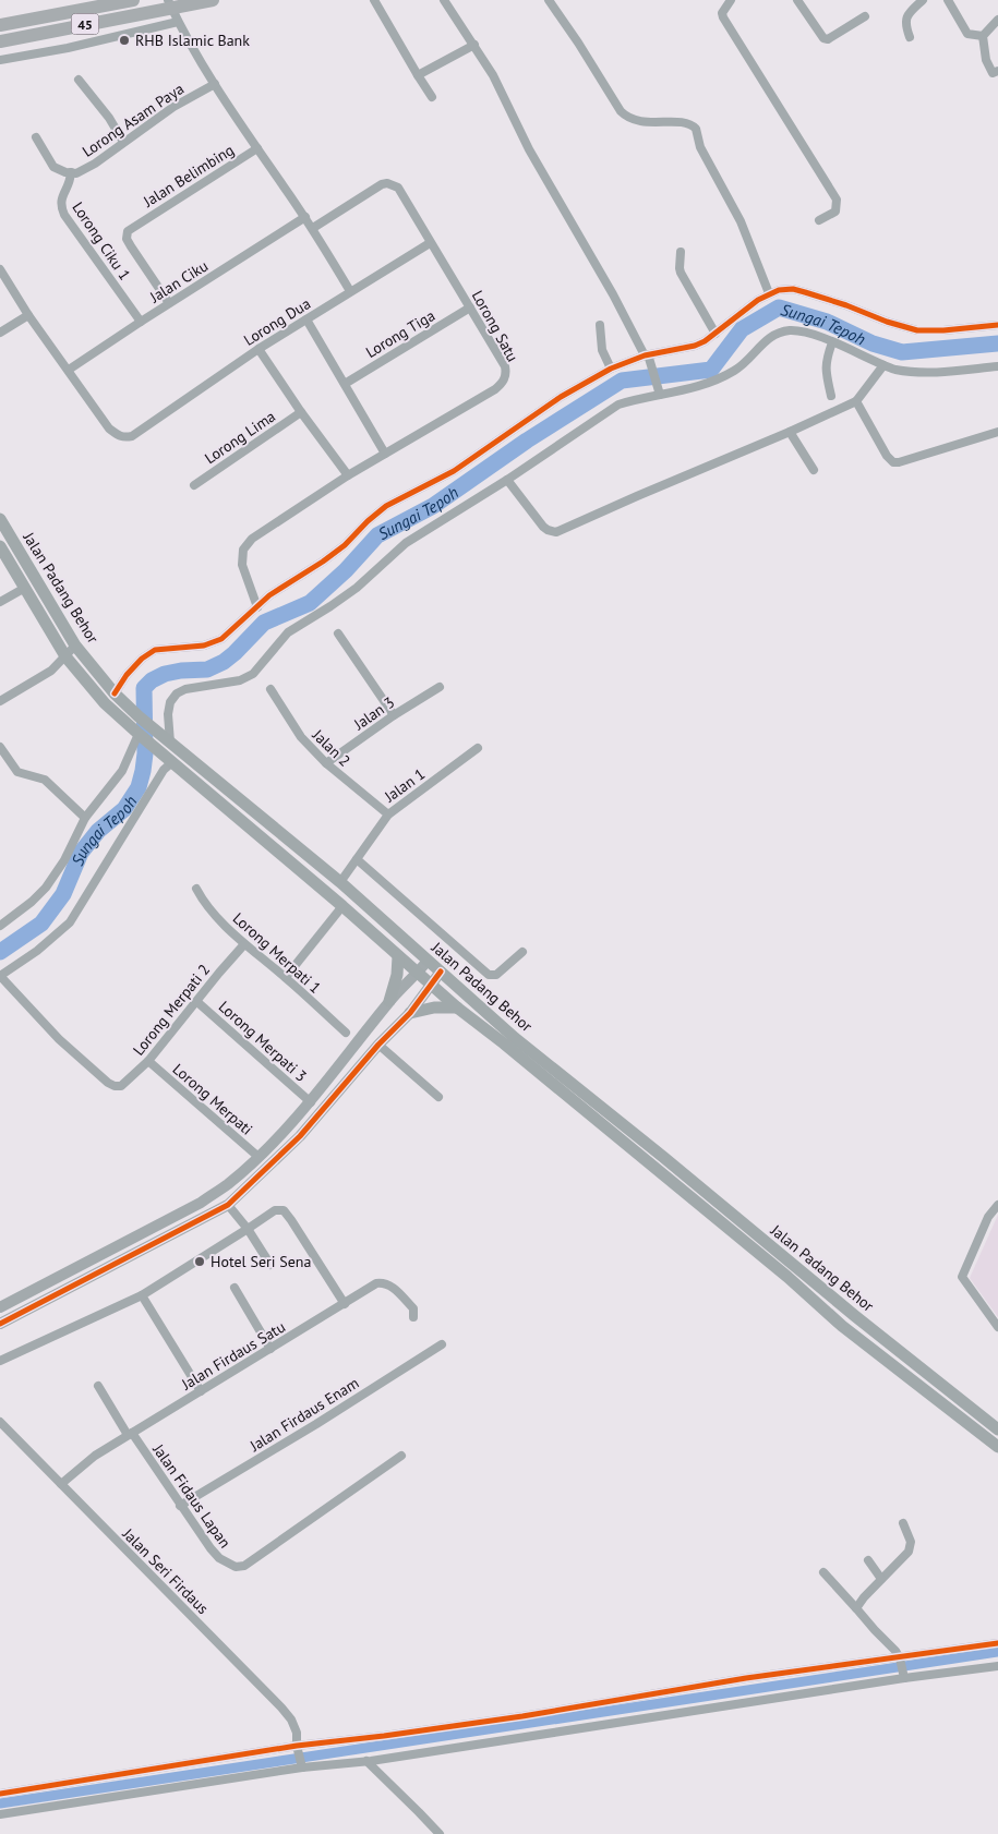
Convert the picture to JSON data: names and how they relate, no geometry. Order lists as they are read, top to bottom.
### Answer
{
  "streets": {
    "highway": ["45"],
    "main road": ["Jalan Padang Behor"],
    "street": [
      "Lorong Asam Paya",
      "Jalan Belimbing",
      "Lorong Ciku 1",
      "Jalan Ciku",
      "Lorong Dua",
      "Lorong Satu",
      "Lorong Tiga",
      "Lorong Lima",
      "Jalan 3",
      "Jalan 2",
      "Jalan 1",
      "Lorong Merpati 1",
      "Lorong Merpati 2",
      "Lorong Merpati 3",
      "Lorong Merpati",
      "Jalan Firdaus Satu",
      "Jalan Firdaus Enam",
      "Jalan Fidaus Lapan",
      "Jalan Seri Firdaus"
    ]
  },
  "crossings": [
    ["Lorong Asam Paya", "Lorong Ciku 1"],
    ["Jalan Belimbing", "Jalan Ciku"],
    ["Lorong Ciku 1", "Jalan Ciku"],
    ["Jalan Ciku", "Lorong Dua"],
    ["Lorong Dua", "Lorong Satu"],
    ["Lorong Satu", "Lorong Tiga"],
    ["Jalan Padang Behor", "Jalan 1"],
    ["Jalan 3", "Jalan 2"],
    ["Jalan 2", "Jalan 1"],
    ["Lorong Merpati 1", "Lorong Merpati 2"],
    ["Lorong Merpati 2", "Lorong Merpati 3"],
    ["Lorong Merpati 2", "Lorong Merpati"],
    ["Jalan Firdaus Satu", "Jalan Fidaus Lapan"],
    ["Jalan Firdaus Satu", "Jalan Seri Firdaus"],
    ["Jalan Firdaus Enam", "Jalan Fidaus Lapan"]
  ],
  "water": ["Sungai Tepoh"],
  "places": ["RHB Islamic Bank", "Hotel Seri Sena"]
}
